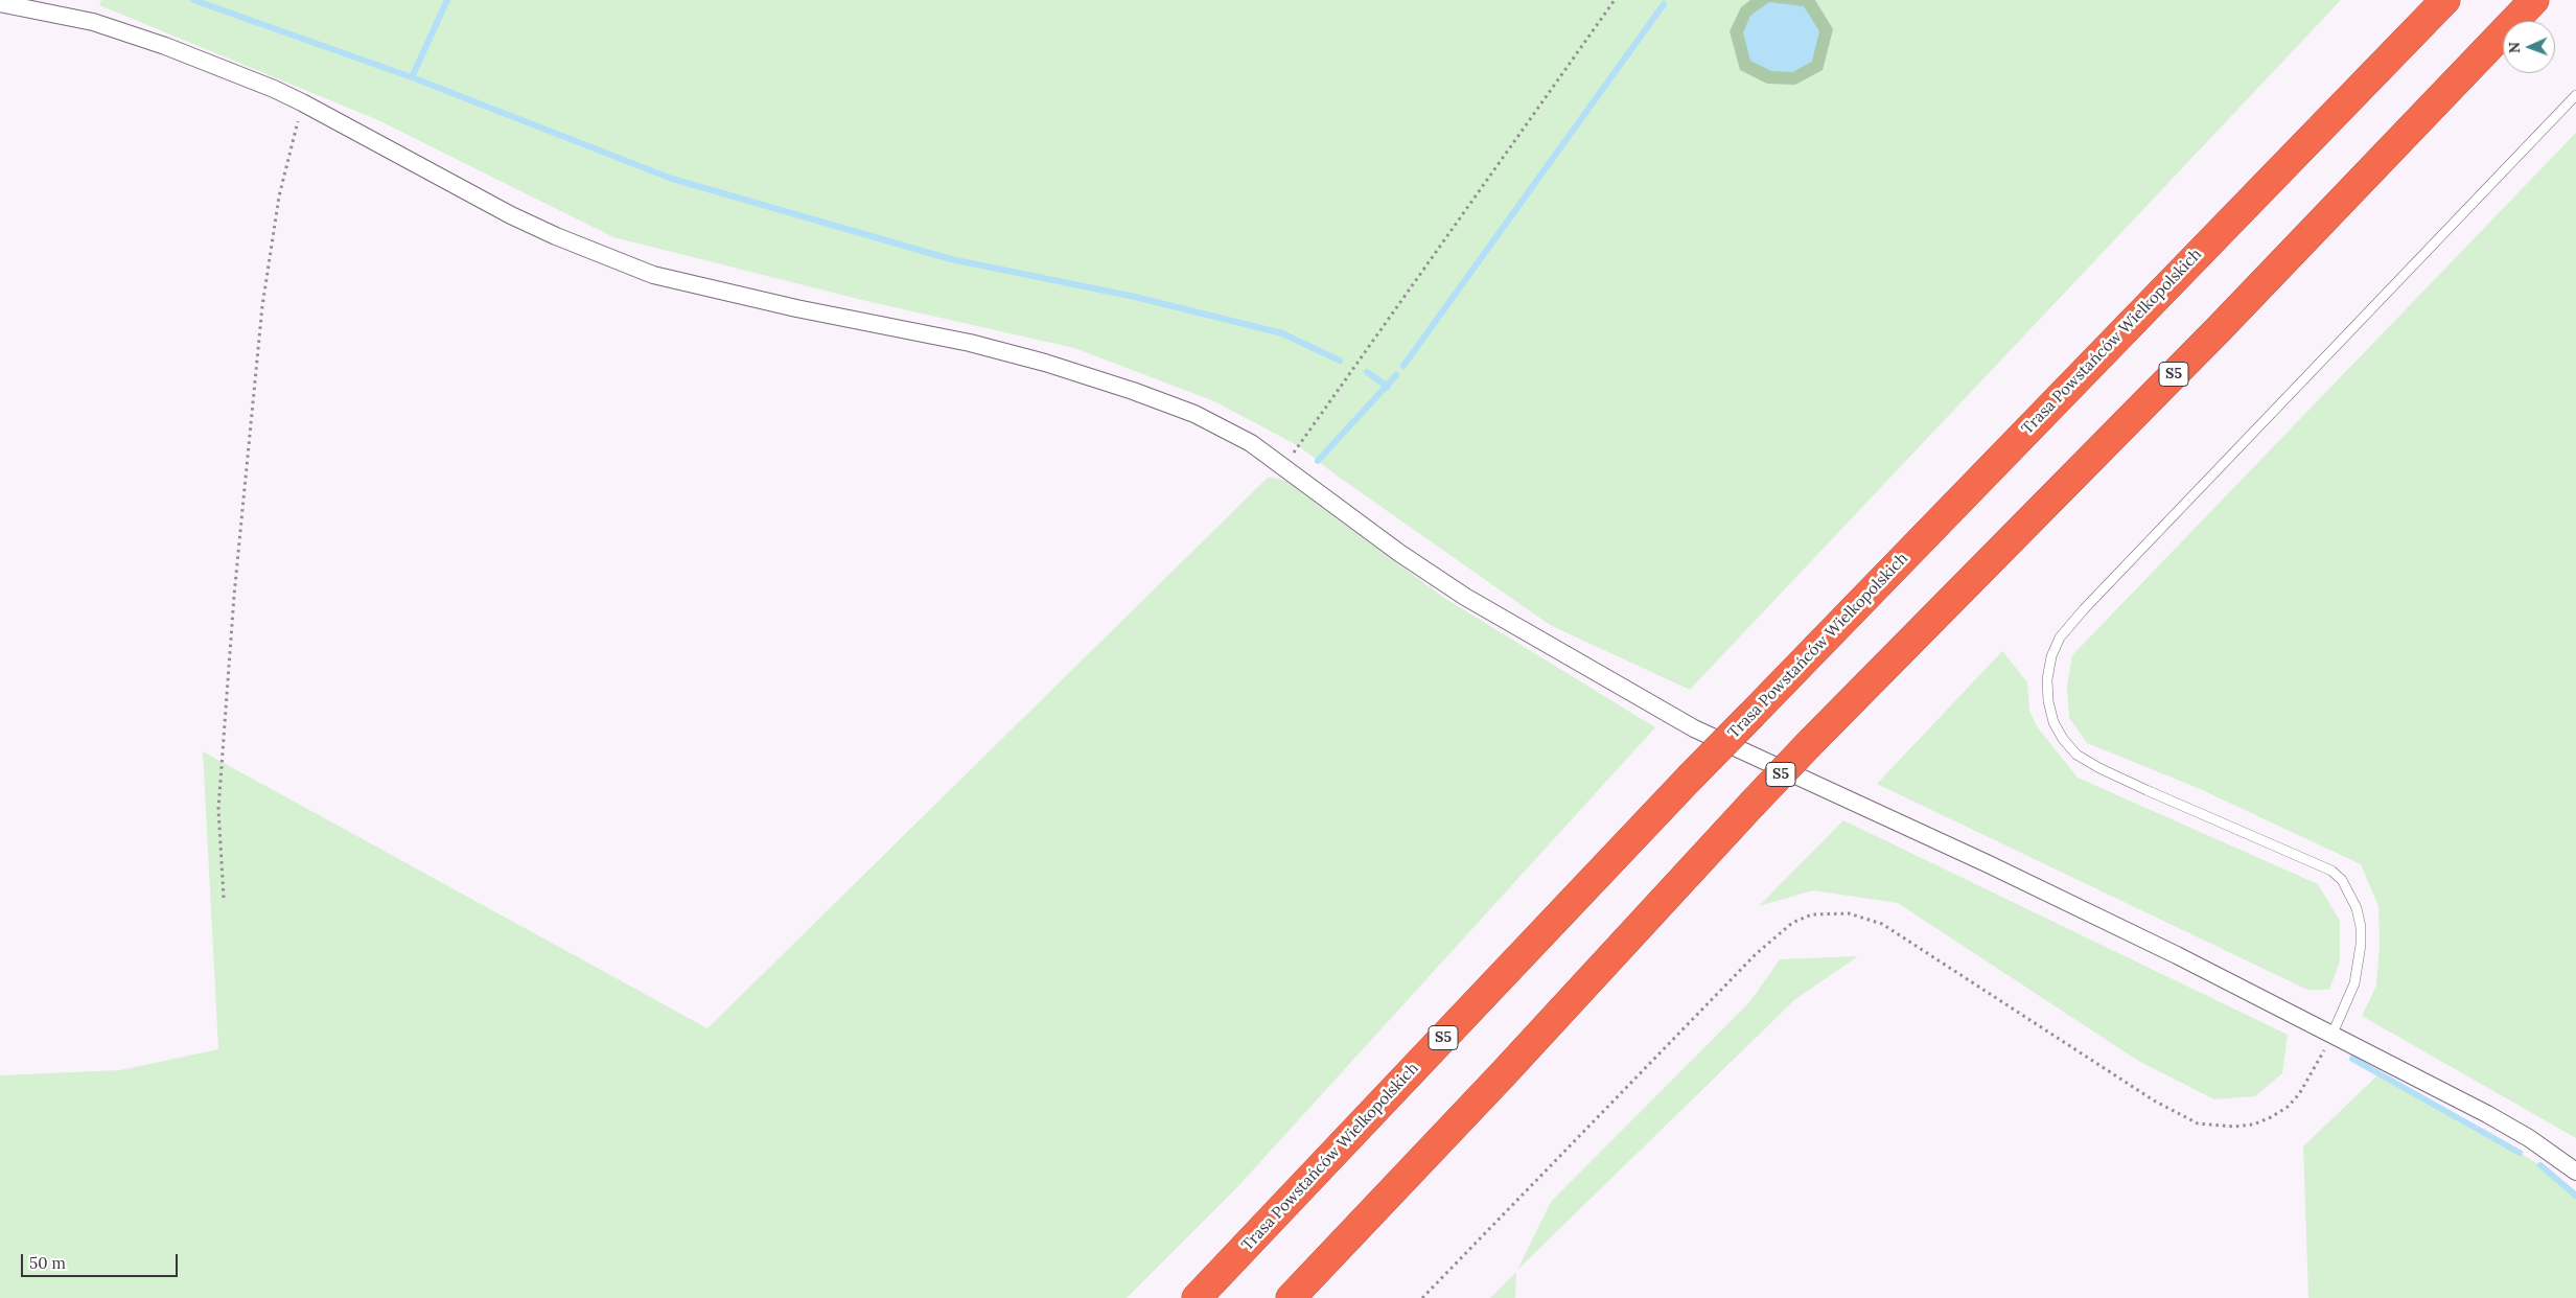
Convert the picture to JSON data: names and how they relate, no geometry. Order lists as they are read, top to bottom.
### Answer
{
  "streets": {
    "highway": ["Trasa Powstańców Wielkopolskich", "S5"]
  },
  "scale_bar": "50 m",
  "north": "left"
}
